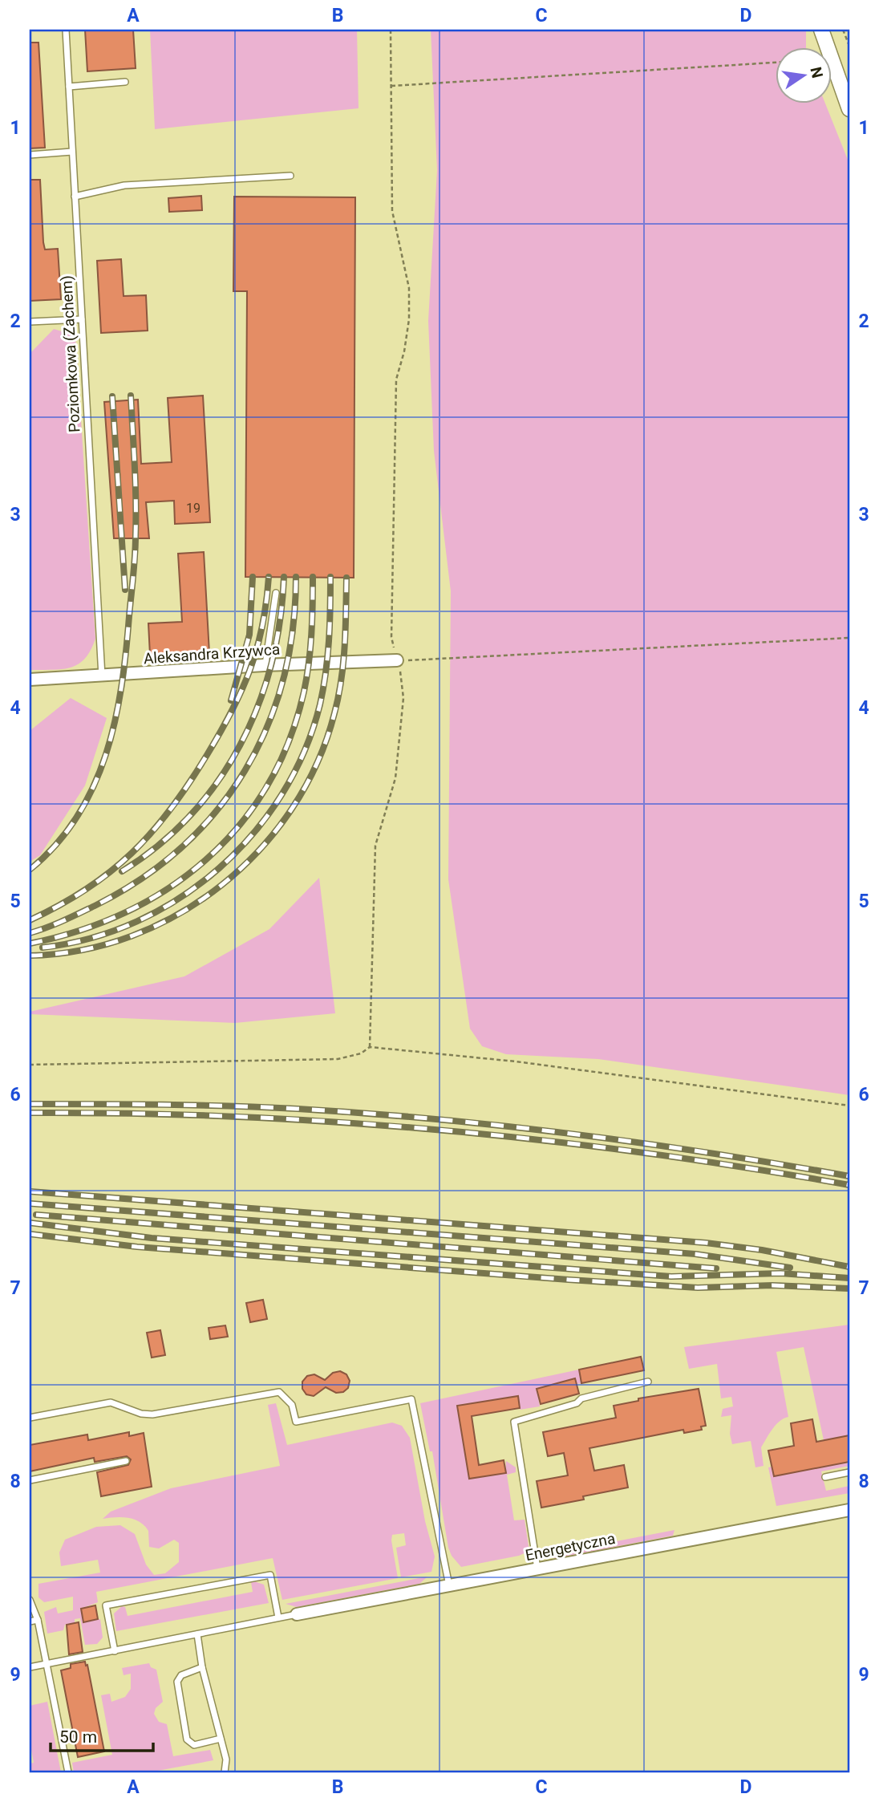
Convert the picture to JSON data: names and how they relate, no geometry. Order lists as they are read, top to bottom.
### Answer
{
  "streets": {
    "street": ["Aleksandra Krzywca", "Energetyczna"],
    "lane": ["Poziomkowa (Zachem)"]
  },
  "crossings": [
    ["Poziomkowa (Zachem)", "Aleksandra Krzywca"]
  ],
  "house_numbers": ["19"],
  "scale_bar": "50 m",
  "north": "right",
  "grid": {
    "columns": [
      "A",
      "B",
      "C",
      "D"
    ],
    "rows": [
      "1",
      "2",
      "3",
      "4",
      "5",
      "6",
      "7",
      "8",
      "9"
    ]
  }
}
